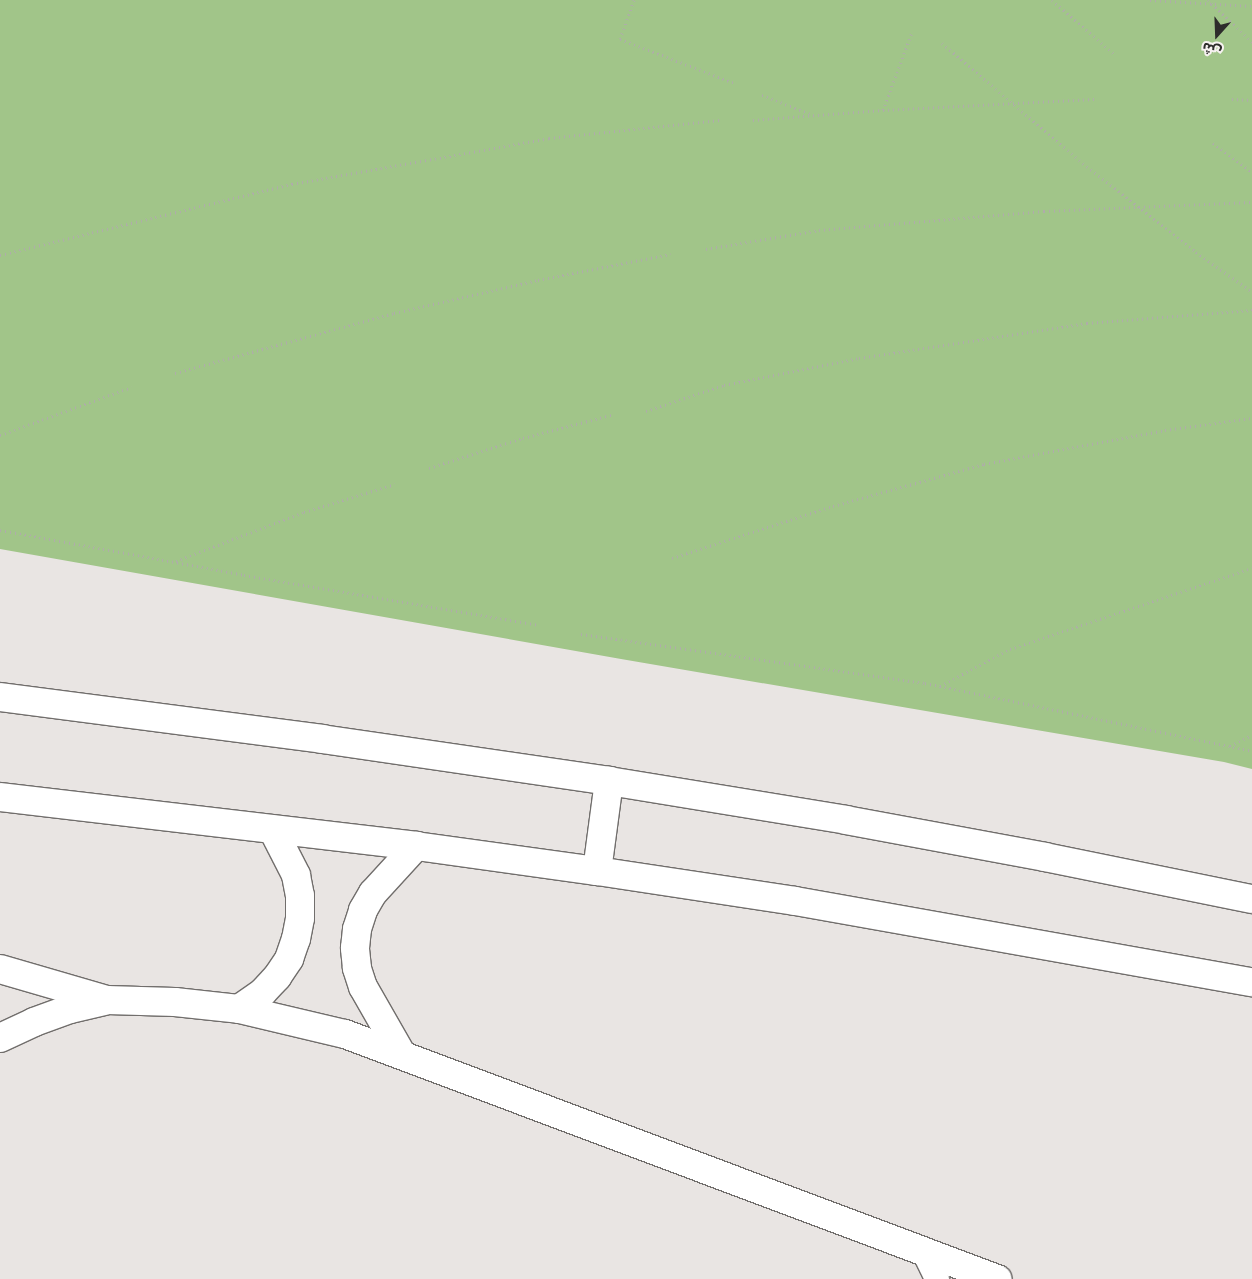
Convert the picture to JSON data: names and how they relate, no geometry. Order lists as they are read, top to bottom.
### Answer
{
  "north": "bottom"
}
